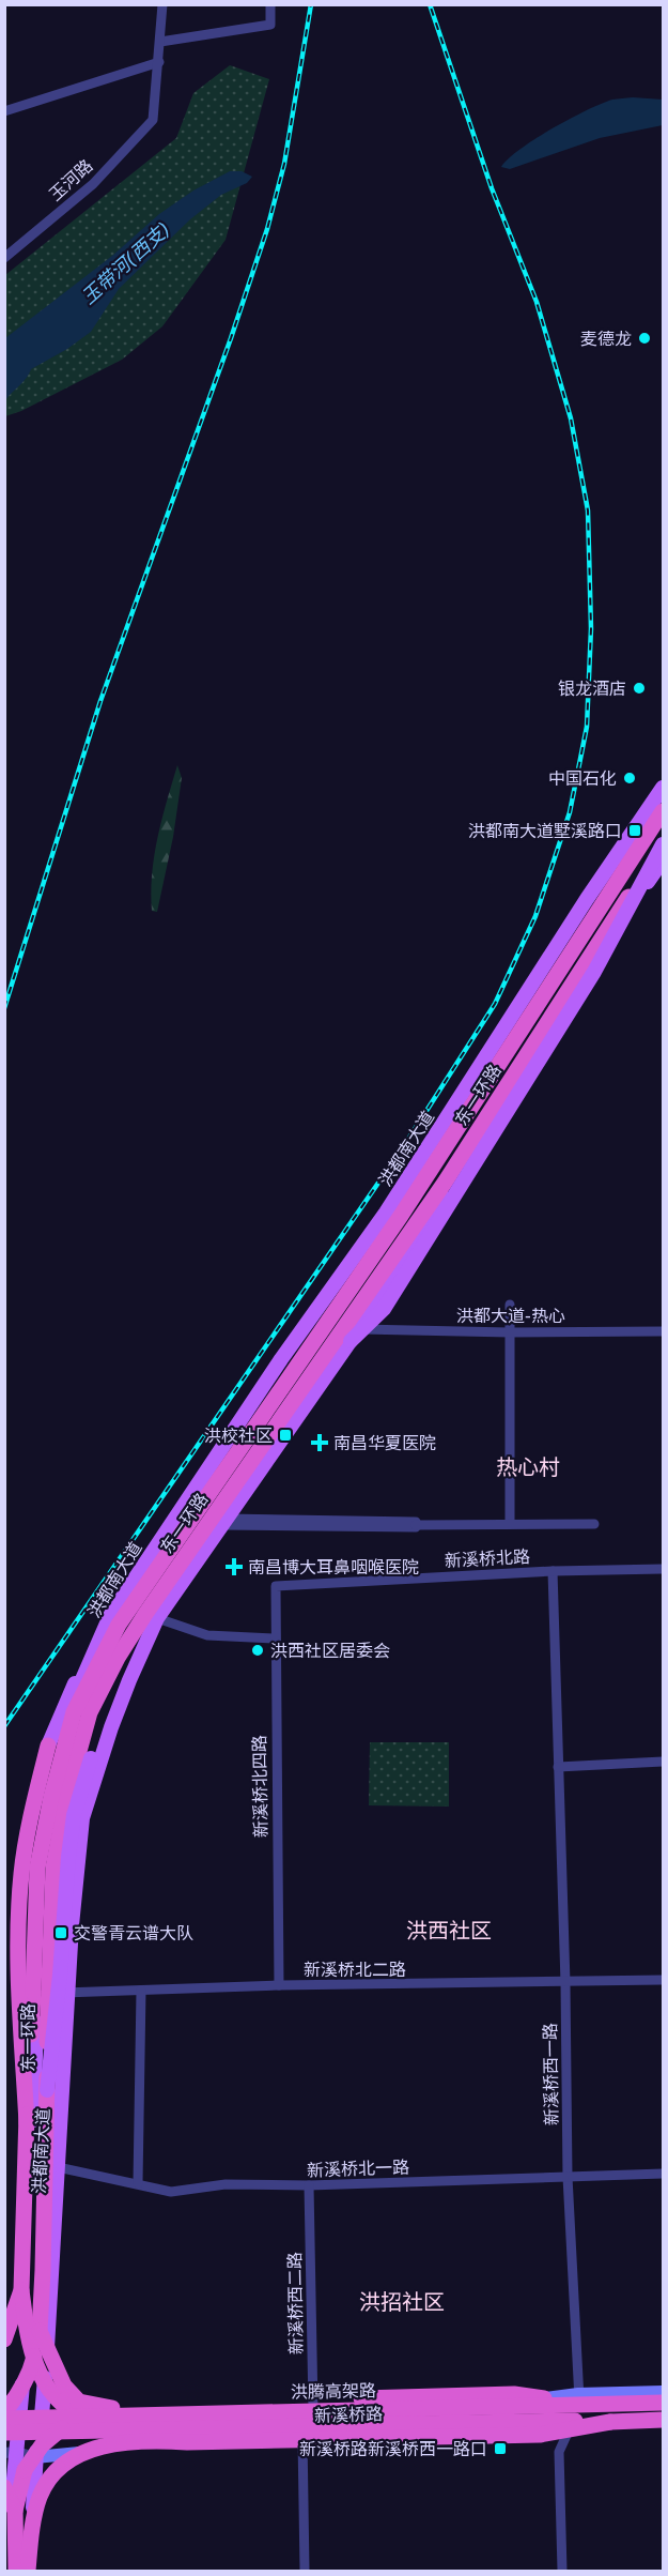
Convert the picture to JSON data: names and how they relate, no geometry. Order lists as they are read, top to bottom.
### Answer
{
  "streets": {
    "highway": ["东一环路", "洪腾高架路"],
    "main road": ["洪都南大道", "新溪桥路"],
    "street": [
      "玉河路",
      "洪都大道-热心",
      "新溪桥北路",
      "新溪桥北四路",
      "新溪桥北二路",
      "新溪桥西一路",
      "新溪桥北一路",
      "新溪桥西二路"
    ]
  },
  "crossings": [
    ["东一环路", "洪都南大道"],
    ["东一环路", "新溪桥北二路"],
    ["东一环路", "洪腾高架路"],
    ["洪都南大道", "洪都大道-热心"],
    ["洪都南大道", "新溪桥北二路"],
    ["洪都南大道", "新溪桥北一路"],
    ["洪都南大道", "洪腾高架路"],
    ["洪都南大道", "新溪桥路"],
    ["新溪桥北路", "新溪桥北四路"],
    ["新溪桥北路", "新溪桥西一路"],
    ["新溪桥北四路", "新溪桥北二路"],
    ["新溪桥北二路", "新溪桥西一路"],
    ["新溪桥西一路", "新溪桥北一路"],
    ["新溪桥西一路", "洪腾高架路"],
    ["新溪桥西一路", "新溪桥路"],
    ["新溪桥北一路", "新溪桥西二路"],
    ["新溪桥西二路", "新溪桥路"],
    ["洪腾高架路", "新溪桥路"]
  ],
  "districts": ["热心村", "洪西社区", "洪招社区"],
  "water": ["玉带河(西支)"],
  "places": {
    "other": [
      "麦德龙",
      "银龙酒店",
      "中国石化",
      "洪西社区居委会"
    ],
    "transit": [
      "洪都南大道墅溪路口",
      "洪校社区",
      "交警青云谱大队",
      "新溪桥路新溪桥西一路口"
    ],
    "health": ["南昌华夏医院", "南昌博大耳鼻咽喉医院"]
  }
}
